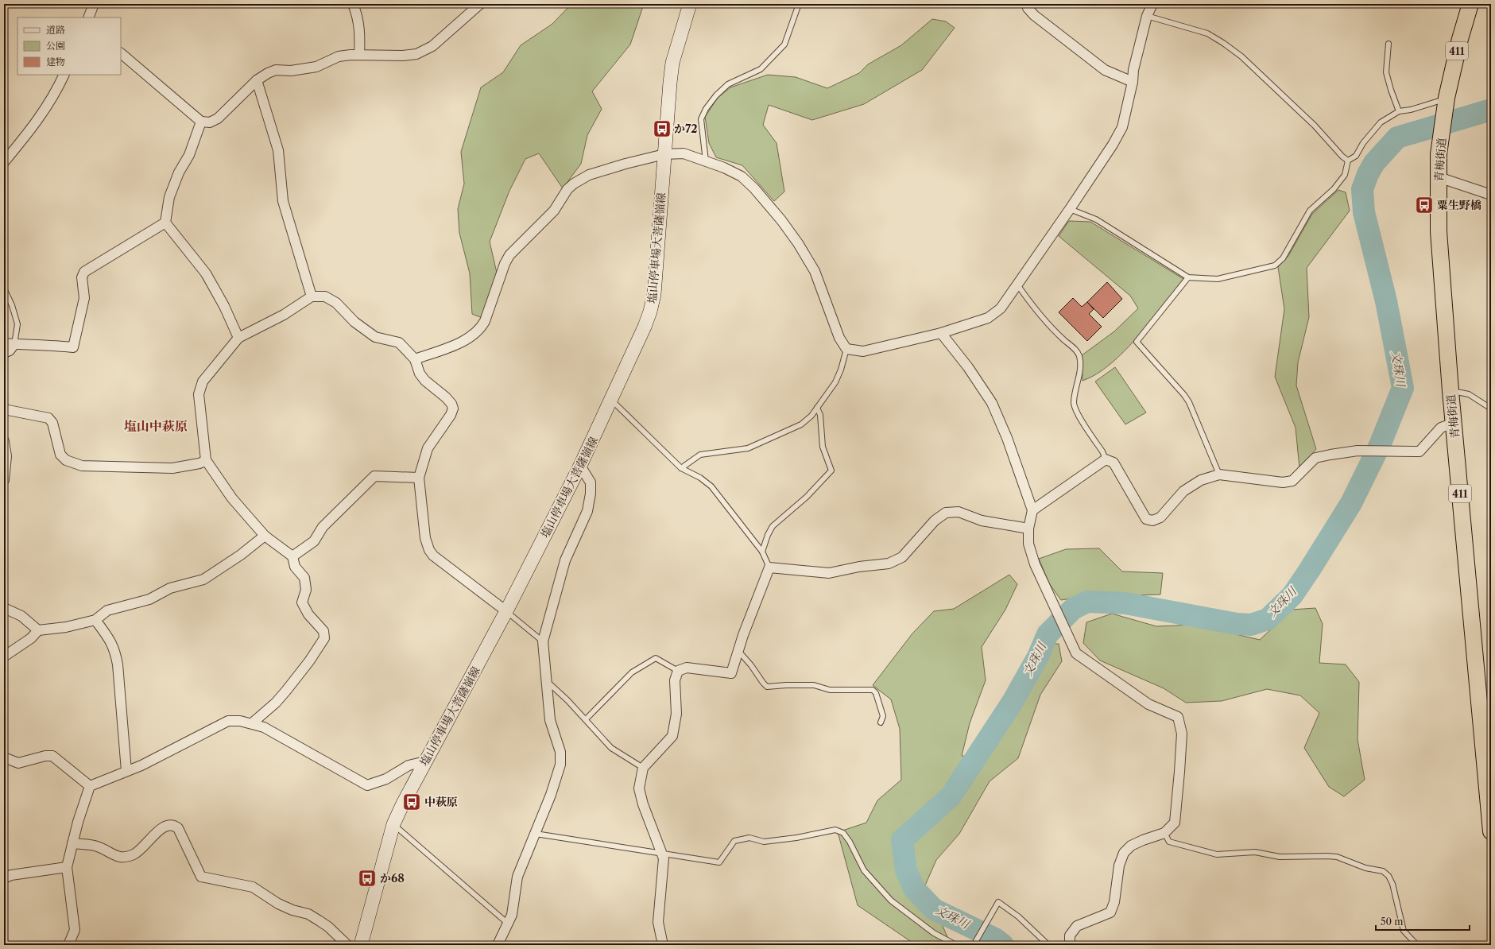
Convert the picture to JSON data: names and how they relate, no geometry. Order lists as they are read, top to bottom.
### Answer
{
  "streets": {
    "highway": ["411", "青梅街道"],
    "main road": ["塩山停車場大菩薩嶺線"]
  },
  "districts": ["塩山中萩原"],
  "water": ["文珠川"],
  "places": {
    "bus stop": [
      "か72",
      "粟生野橋",
      "中萩原",
      "か68"
    ]
  },
  "legend": ["道路", "公園", "建物"],
  "scale_bar": "50 m"
}
